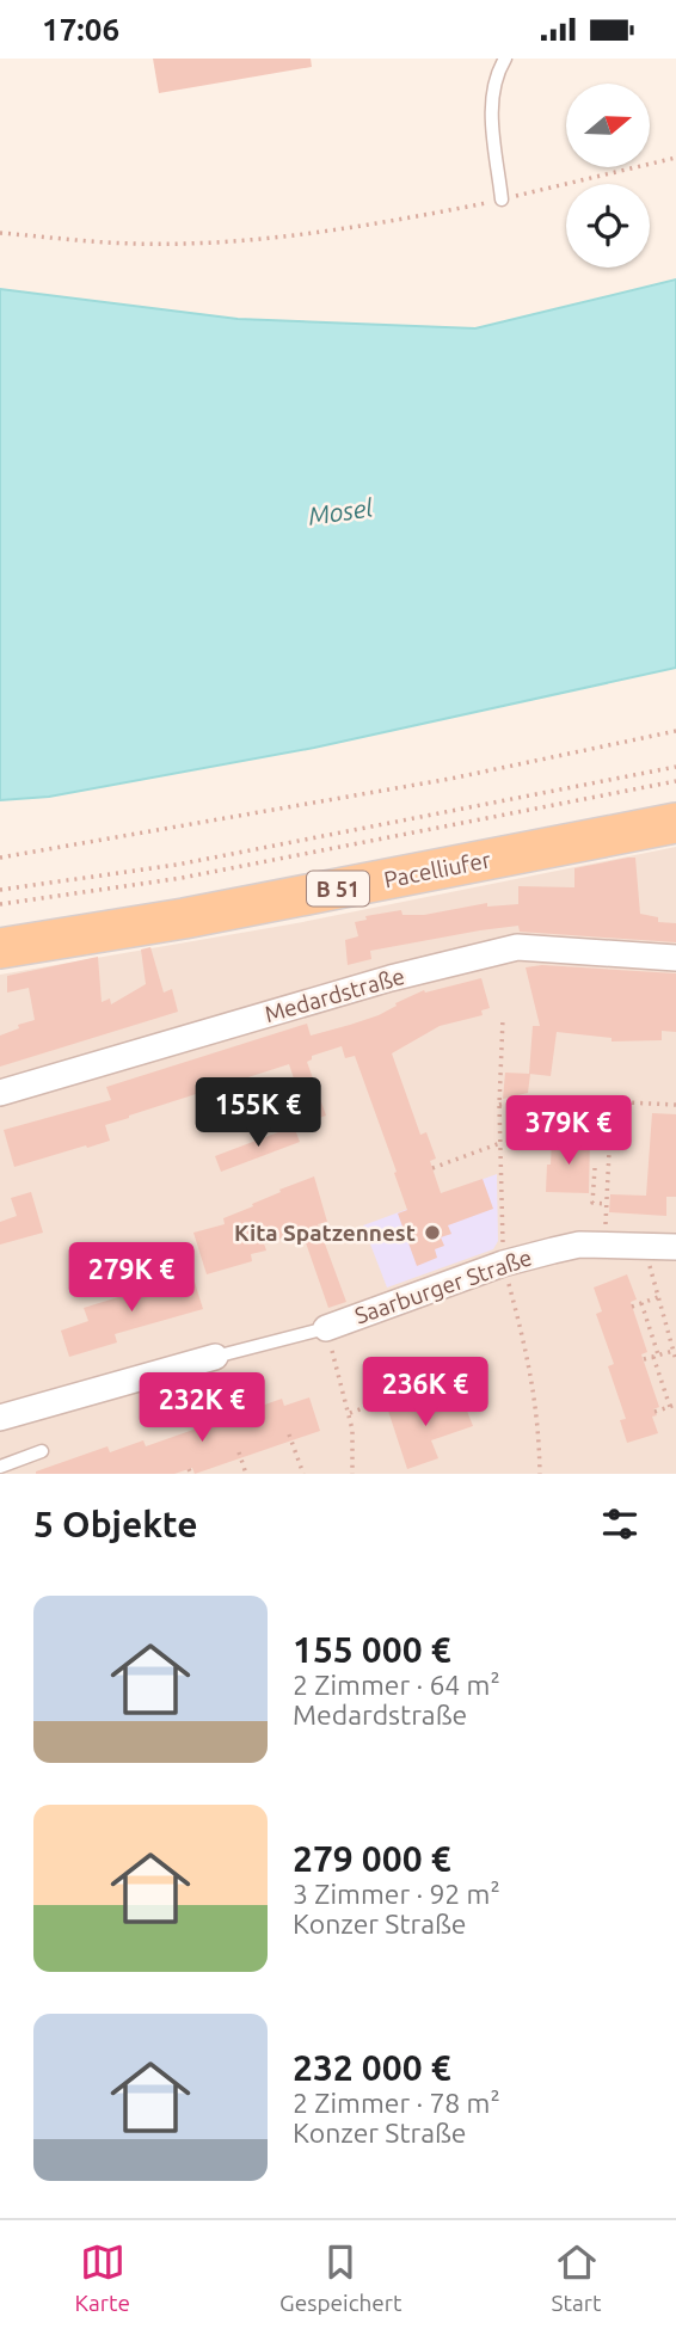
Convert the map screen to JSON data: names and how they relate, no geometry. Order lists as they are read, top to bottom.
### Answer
{
  "streets": {
    "main road": ["Pacelliufer", "B 51"],
    "street": ["Medardstraße", "Saarburger Straße"]
  },
  "water": ["Mosel"],
  "places": ["Kita Spatzennest"],
  "north": "right",
  "page": {
    "status": "17:06",
    "price": [
      "155K €",
      "379K €",
      "279K €",
      "236K €",
      "232K €"
    ],
    "heading": "5 Objekte",
    "list": [
      {
        "name": "155 000 €",
        "note": "2 Zimmer · 64 m² · Medardstraße"
      },
      {
        "name": "279 000 €",
        "note": "3 Zimmer · 92 m² · Konzer Straße"
      },
      {
        "name": "232 000 €",
        "note": "2 Zimmer · 78 m² · Konzer Straße"
      }
    ],
    "tabs": ["Karte", "Gespeichert", "Start"]
  }
}
